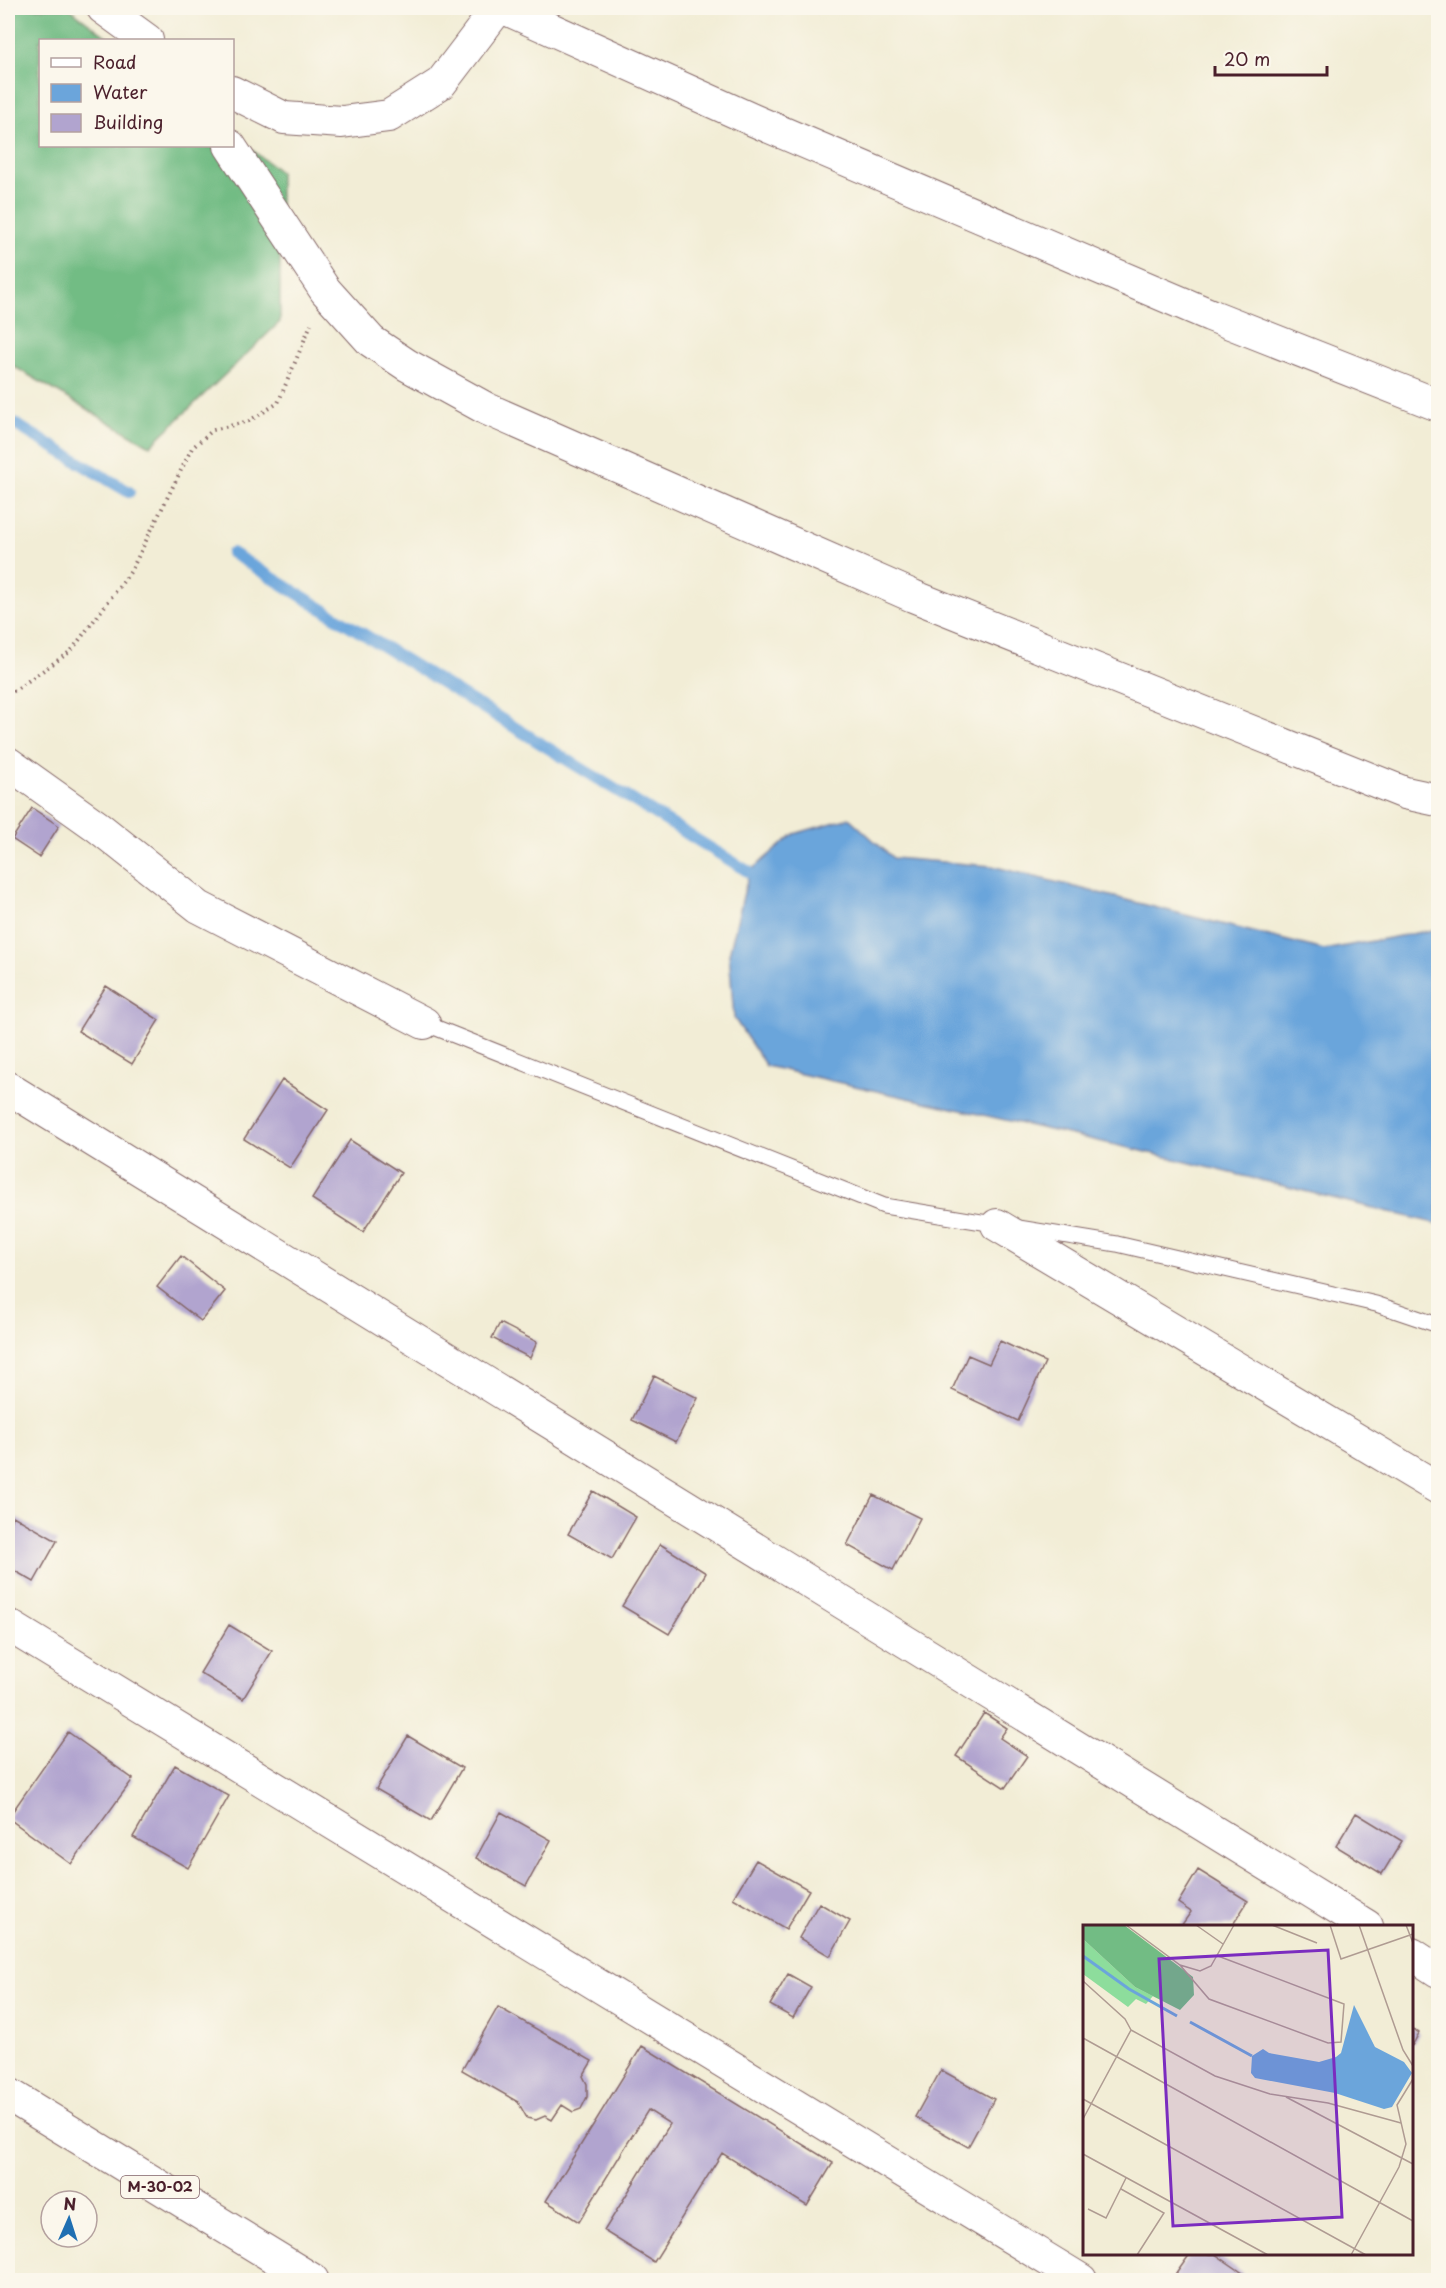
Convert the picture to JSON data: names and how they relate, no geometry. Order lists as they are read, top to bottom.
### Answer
{
  "streets": {
    "main road": ["М-30-02"]
  },
  "legend": ["Road", "Water", "Building"],
  "scale_bar": "20 m",
  "north": "top"
}
